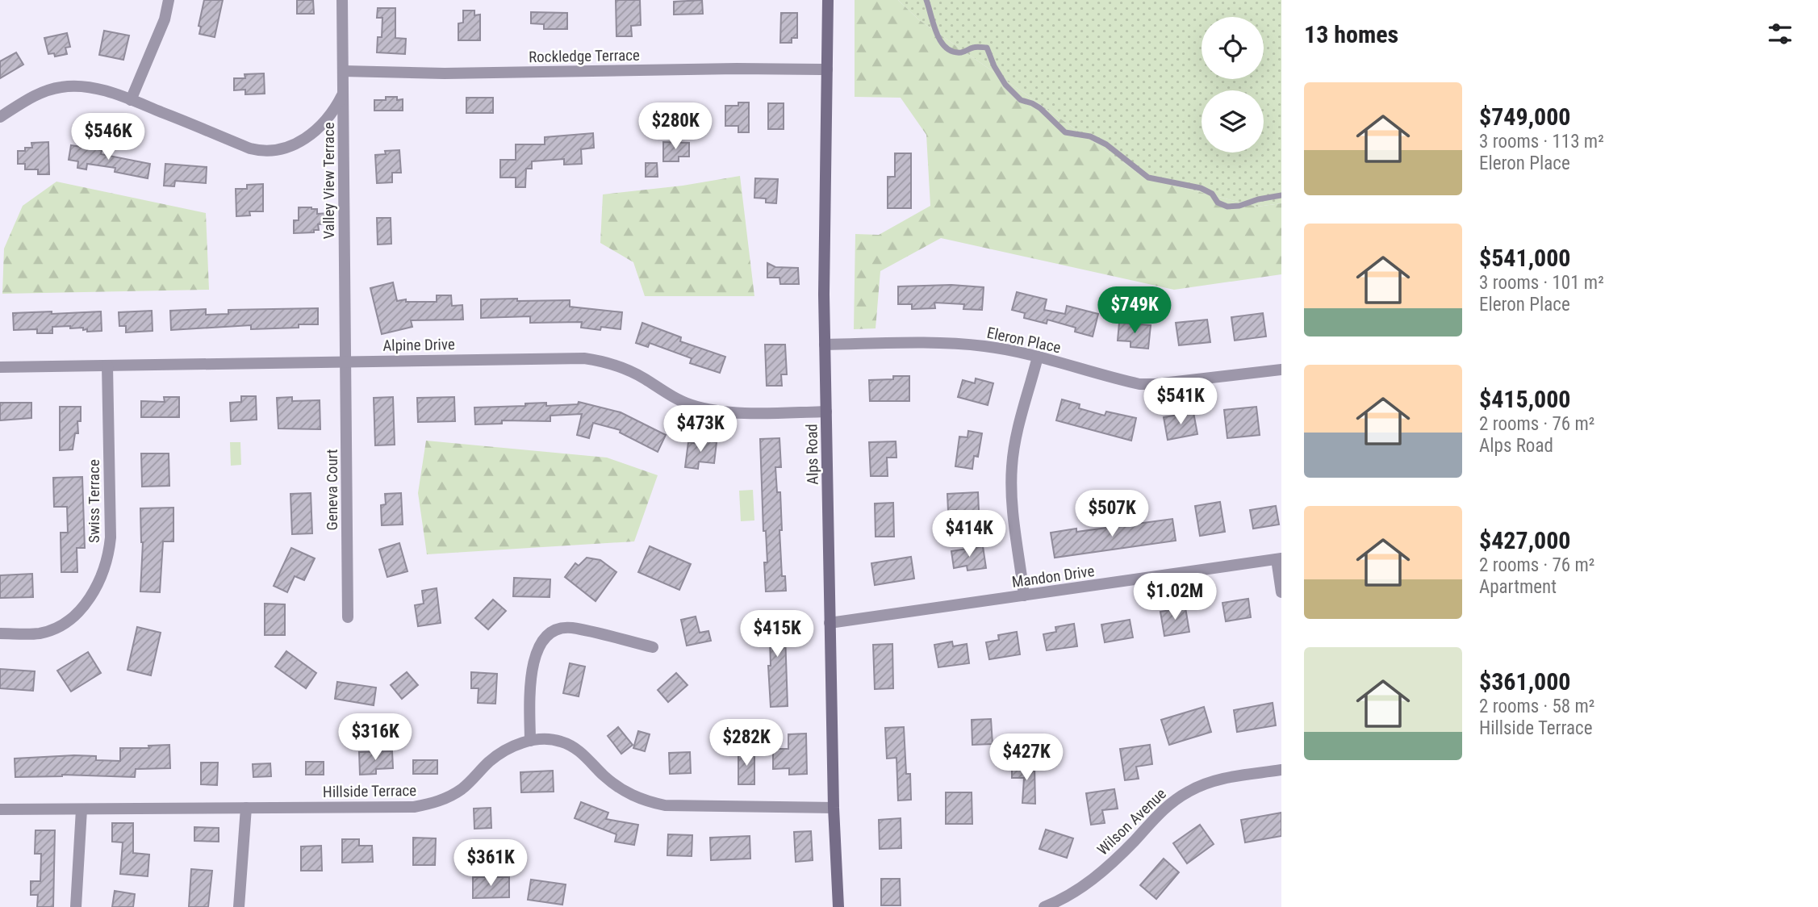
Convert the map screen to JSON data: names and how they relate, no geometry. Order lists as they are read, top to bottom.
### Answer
{
  "streets": {
    "main road": ["Alps Road"],
    "street": [
      "Rockledge Terrace",
      "Valley View Terrace",
      "Eleron Place",
      "Alpine Drive",
      "Geneva Court",
      "Swiss Terrace",
      "Mandon Drive",
      "Hillside Terrace",
      "Wilson Avenue"
    ]
  },
  "crossings": [
    ["Rockledge Terrace", "Valley View Terrace"],
    ["Rockledge Terrace", "Alps Road"],
    ["Valley View Terrace", "Alpine Drive"],
    ["Valley View Terrace", "Geneva Court"],
    ["Eleron Place", "Alps Road"],
    ["Alpine Drive", "Alps Road"],
    ["Alpine Drive", "Geneva Court"],
    ["Alpine Drive", "Swiss Terrace"],
    ["Alps Road", "Mandon Drive"],
    ["Alps Road", "Hillside Terrace"]
  ],
  "page": {
    "heading": "13 homes",
    "list": [
      {
        "name": "$749,000",
        "note": "3 rooms · 113 m² · Eleron Place"
      },
      {
        "name": "$541,000",
        "note": "3 rooms · 101 m² · Eleron Place"
      },
      {
        "name": "$415,000",
        "note": "2 rooms · 76 m² · Alps Road"
      },
      {
        "name": "$427,000",
        "note": "2 rooms · 76 m² · Apartment"
      },
      {
        "name": "$361,000",
        "note": "2 rooms · 58 m² · Hillside Terrace"
      }
    ],
    "price": [
      "$280K",
      "$546K",
      "$749K",
      "$541K",
      "$473K",
      "$507K",
      "$414K",
      "$1.02M",
      "$415K",
      "$316K",
      "$282K",
      "$427K",
      "$361K"
    ]
  }
}
